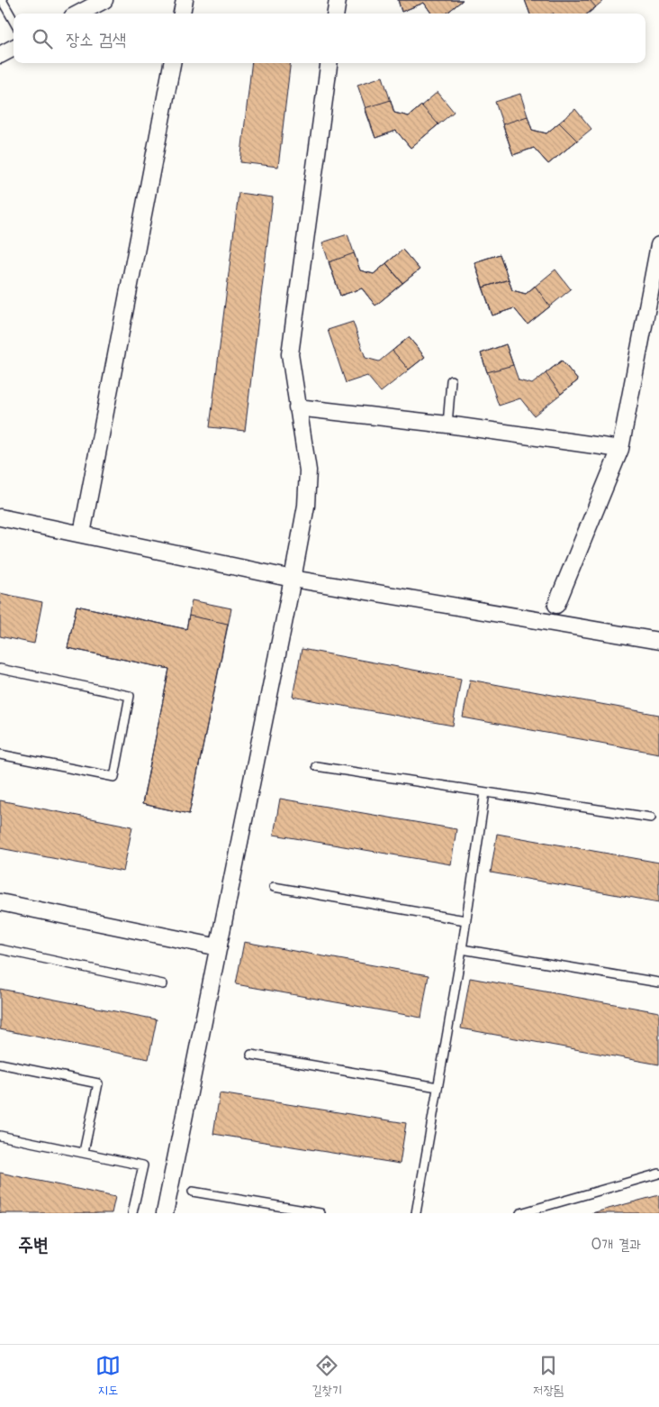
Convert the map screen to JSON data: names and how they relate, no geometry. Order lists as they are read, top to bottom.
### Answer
{
  "page": {
    "search": "장소 검색",
    "heading": ["주변", "0개 결과"],
    "nav": ["지도", "길찾기", "저장됨"]
  }
}
